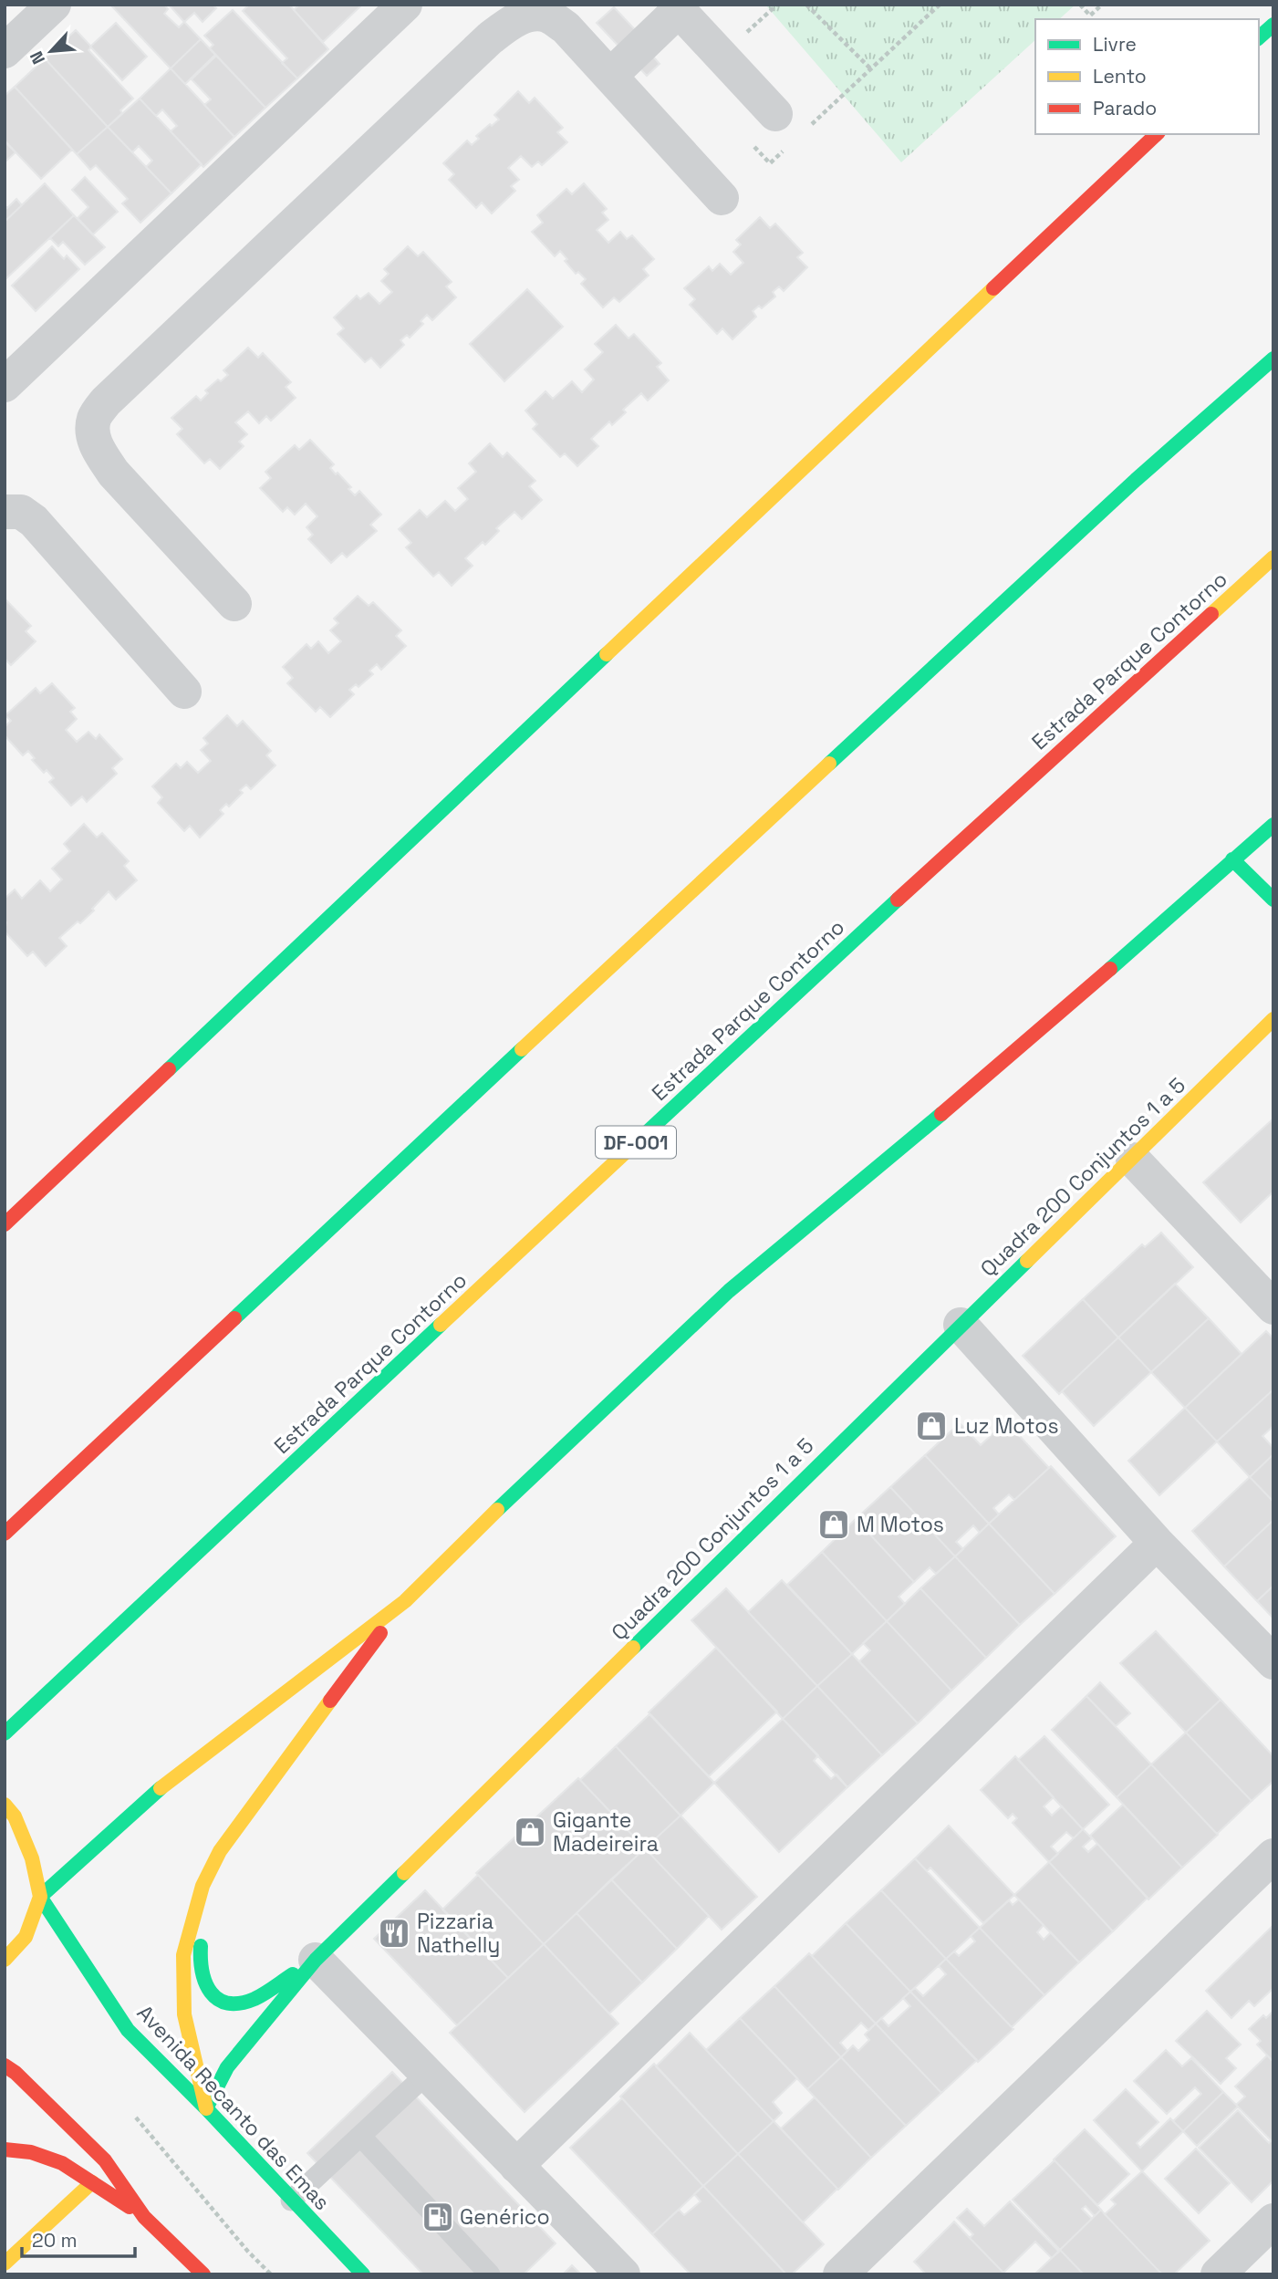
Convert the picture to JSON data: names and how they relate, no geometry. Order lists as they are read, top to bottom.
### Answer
{
  "streets": {
    "main road": [
      "Estrada Parque Contorno",
      "DF-001",
      "Quadra 200 Conjuntos 1 a 5",
      "Avenida Recanto das Emas"
    ]
  },
  "crossings": [
    ["Quadra 200 Conjuntos 1 a 5", "Avenida Recanto das Emas"]
  ],
  "places": {
    "shop": ["Luz Motos", "M Motos", "Gigante Madeireira"],
    "restaurant": ["Pizzaria Nathelly"],
    "fuel station": ["Genérico"]
  },
  "legend": ["Livre", "Lento", "Parado"],
  "scale_bar": "20 m",
  "north": "bottom left"
}
